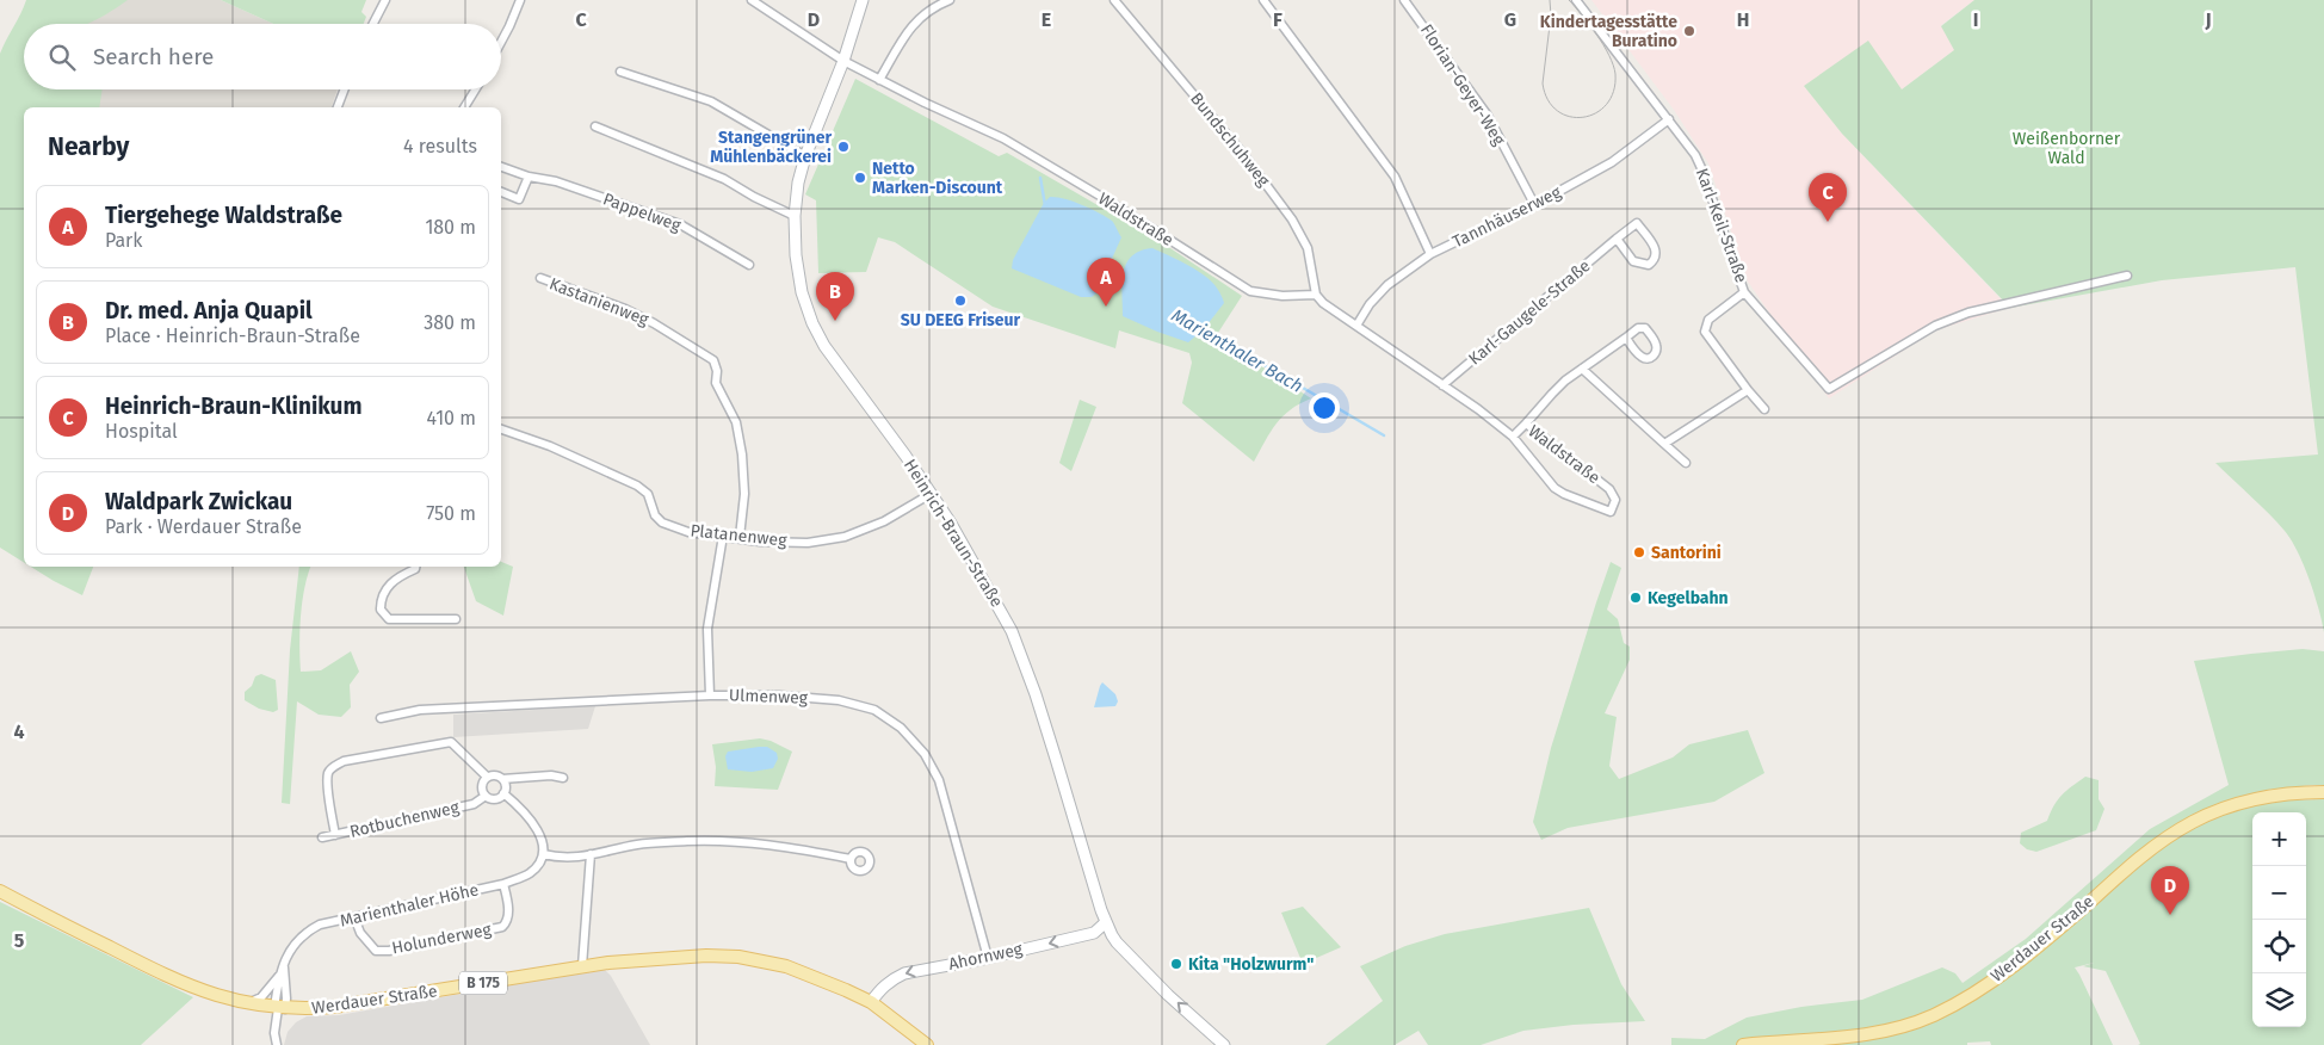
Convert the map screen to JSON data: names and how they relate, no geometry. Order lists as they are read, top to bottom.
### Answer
{
  "streets": {
    "main road": ["Werdauer Straße", "B 175"],
    "street": [
      "Florian-Geyer-Weg",
      "Bundschuhweg",
      "Pappelweg",
      "Tannhäuserweg",
      "Waldstraße",
      "Karl-Keil-Straße",
      "Kastanienweg",
      "Karl-Gaugele-Straße",
      "Heinrich-Braun-Straße",
      "Platanenweg",
      "Ulmenweg",
      "Rotbuchenweg",
      "Marienthaler Höhe",
      "Holunderweg",
      "Ahornweg"
    ]
  },
  "crossings": [
    ["Florian-Geyer-Weg", "Tannhäuserweg"],
    ["Bundschuhweg", "Waldstraße"],
    ["Tannhäuserweg", "Waldstraße"],
    ["Tannhäuserweg", "Karl-Keil-Straße"],
    ["Waldstraße", "Karl-Gaugele-Straße"],
    ["Waldstraße", "Heinrich-Braun-Straße"],
    ["Kastanienweg", "Platanenweg"],
    ["Heinrich-Braun-Straße", "Platanenweg"],
    ["Heinrich-Braun-Straße", "Ahornweg"],
    ["Ulmenweg", "Ahornweg"],
    ["Marienthaler Höhe", "Holunderweg"],
    ["Marienthaler Höhe", "Werdauer Straße"],
    ["Werdauer Straße", "Ahornweg"]
  ],
  "one_way": ["Ahornweg"],
  "water": ["Marienthaler Bach"],
  "parks": ["Weißenborner Wald"],
  "places": [
    "Kindertagesstätte Buratino",
    "Stangengrüner Mühlenbäckerei",
    "Netto Marken-Discount",
    "SU DEEG Friseur",
    "Santorini",
    "Kegelbahn",
    "Kita \"Holzwurm\""
  ],
  "page": {
    "search": "Search here",
    "heading": ["Nearby", "4 results"],
    "pins": [
      "C",
      "A",
      "B",
      "D"
    ],
    "list": [
      {
        "mark": "A",
        "name": "Tiergehege Waldstraße",
        "note": "Park",
        "value": "180 m"
      },
      {
        "mark": "B",
        "name": "Dr. med. Anja Quapil",
        "note": "Place · Heinrich-Braun-Straße",
        "value": "380 m"
      },
      {
        "mark": "C",
        "name": "Heinrich-Braun-Klinikum",
        "note": "Hospital",
        "value": "410 m"
      },
      {
        "mark": "D",
        "name": "Waldpark Zwickau",
        "note": "Park · Werdauer Straße",
        "value": "750 m"
      }
    ],
    "map_buttons": ["+", "−"]
  },
  "grid": {
    "columns": [
      "C",
      "D",
      "E",
      "F",
      "G",
      "H",
      "I",
      "J"
    ],
    "rows": ["4", "5"]
  }
}
